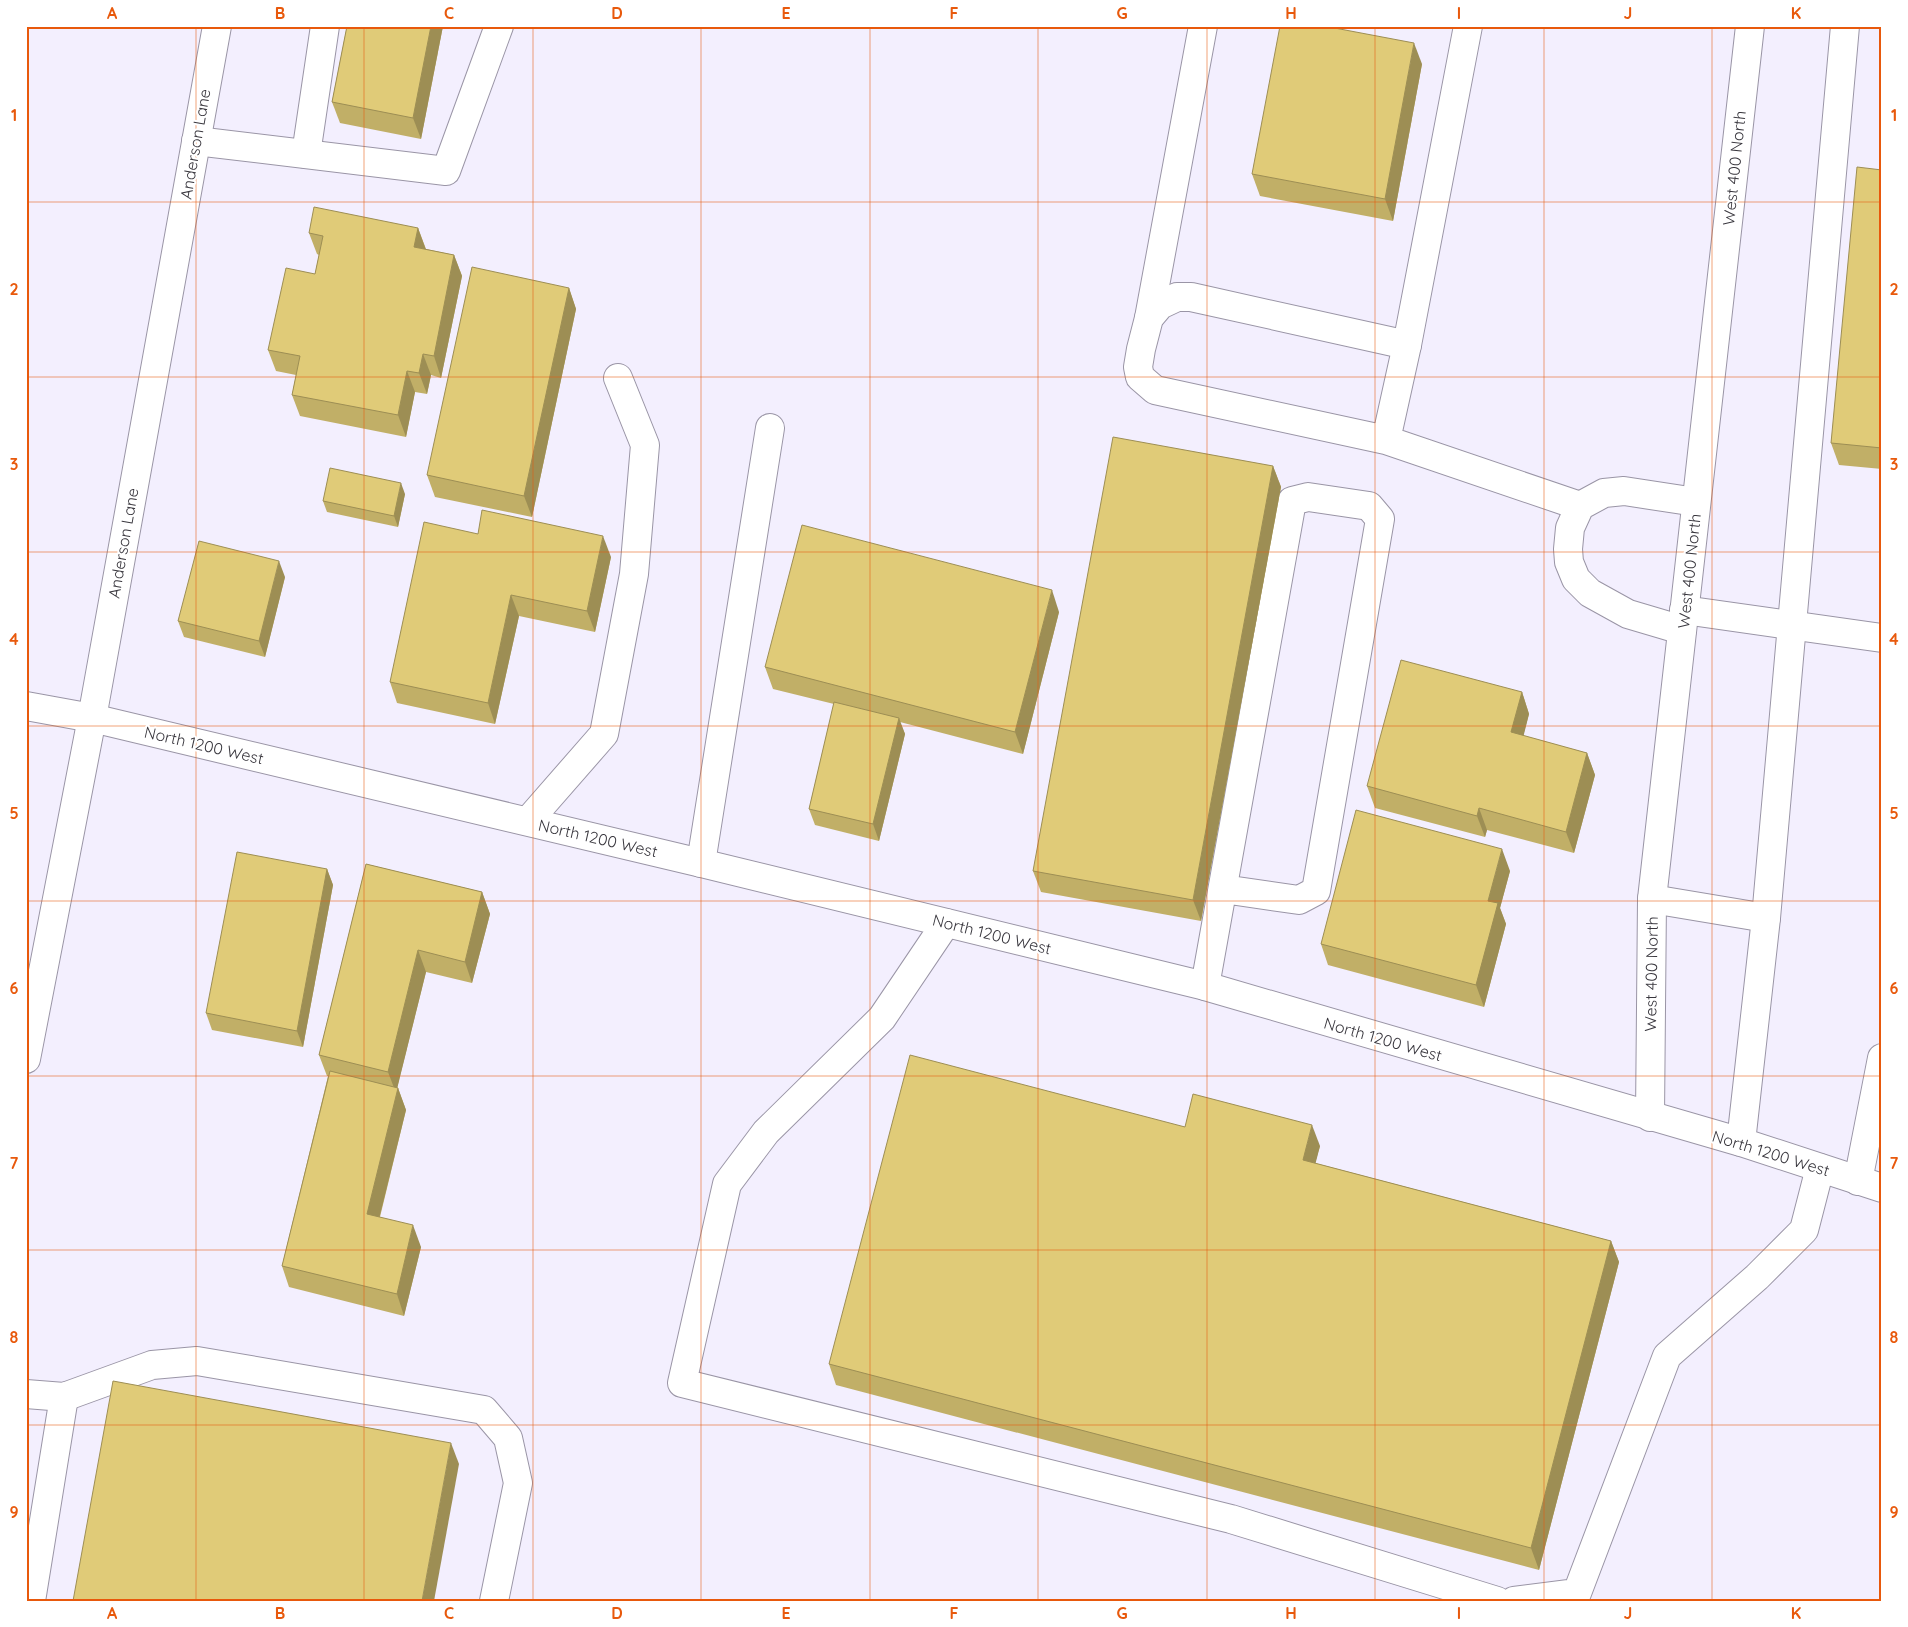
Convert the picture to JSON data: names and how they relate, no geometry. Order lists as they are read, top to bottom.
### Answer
{
  "streets": {
    "street": ["Anderson Lane", "West 400 North", "North 1200 West"]
  },
  "crossings": [
    ["Anderson Lane", "North 1200 West"],
    ["West 400 North", "North 1200 West"]
  ],
  "grid": {
    "columns": [
      "A",
      "B",
      "C",
      "D",
      "E",
      "F",
      "G",
      "H",
      "I",
      "J",
      "K"
    ],
    "rows": [
      "1",
      "2",
      "3",
      "4",
      "5",
      "6",
      "7",
      "8",
      "9"
    ]
  }
}
